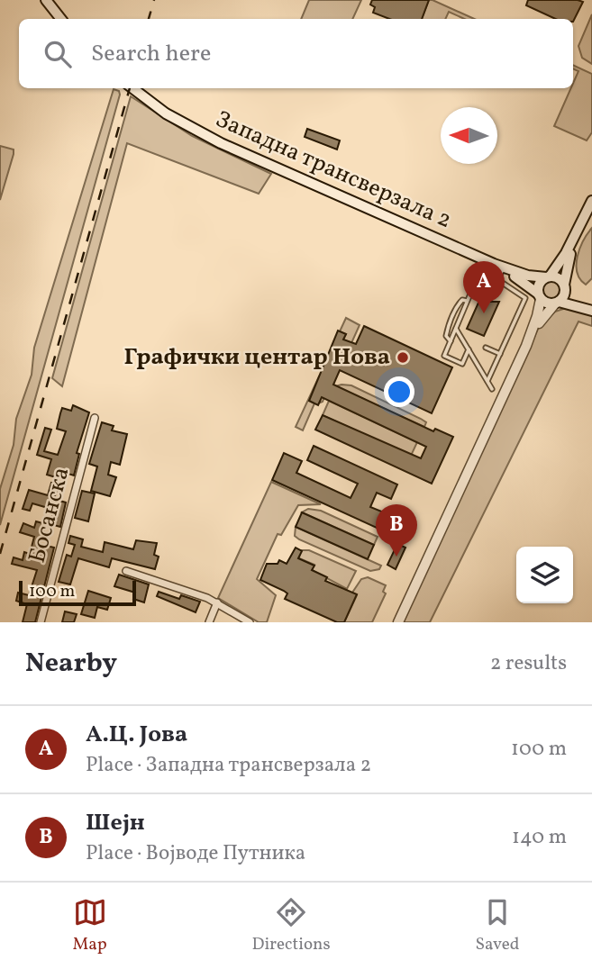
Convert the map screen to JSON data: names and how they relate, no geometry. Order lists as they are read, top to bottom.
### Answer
{
  "streets": {
    "main road": ["Западна трансверзала 2"],
    "street": ["Босанска"]
  },
  "places": ["Графички центар Нова"],
  "scale_bar": "100 m",
  "north": "left",
  "page": {
    "search": "Search here",
    "pins": ["A", "B"],
    "scale": "100 m",
    "heading": ["Nearby", "2 results"],
    "list": [
      {
        "mark": "A",
        "name": "А.Ц. Јова",
        "note": "Place · Западна трансверзала 2",
        "value": "100 m"
      },
      {
        "mark": "B",
        "name": "Шејн",
        "note": "Place · Војводе Путника",
        "value": "140 m"
      }
    ],
    "nav": ["Map", "Directions", "Saved"]
  }
}
